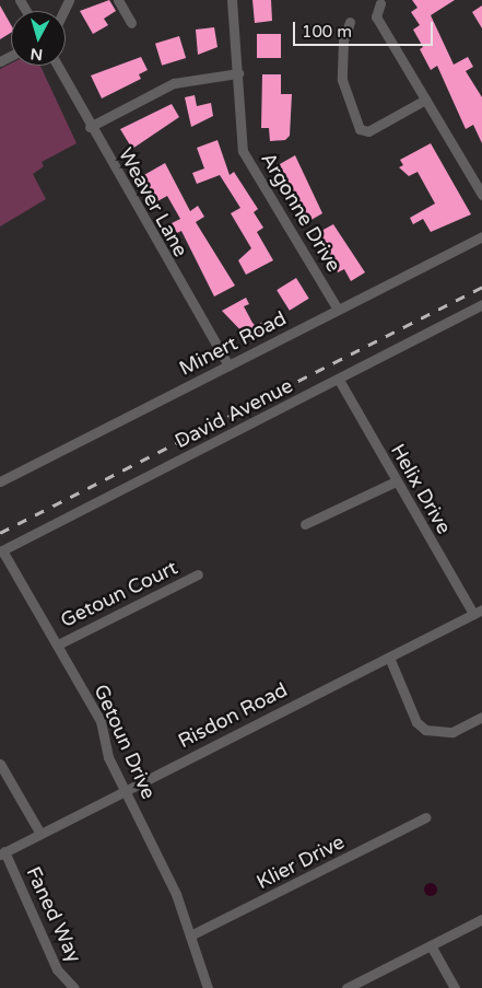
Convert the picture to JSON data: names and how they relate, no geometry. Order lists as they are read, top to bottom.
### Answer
{
  "streets": {
    "street": [
      "Weaver Lane",
      "Argonne Drive",
      "Minert Road",
      "David Avenue",
      "Helix Drive",
      "Getoun Court",
      "Risdon Road",
      "Getoun Drive",
      "Klier Drive",
      "Faned Way"
    ]
  },
  "crossings": [
    ["Weaver Lane", "Minert Road"],
    ["Argonne Drive", "Minert Road"],
    ["David Avenue", "Helix Drive"],
    ["David Avenue", "Getoun Drive"],
    ["Helix Drive", "Risdon Road"],
    ["Getoun Court", "Getoun Drive"],
    ["Risdon Road", "Getoun Drive"],
    ["Risdon Road", "Faned Way"],
    ["Getoun Drive", "Klier Drive"]
  ],
  "scale_bar": "100 m",
  "north": "bottom"
}
